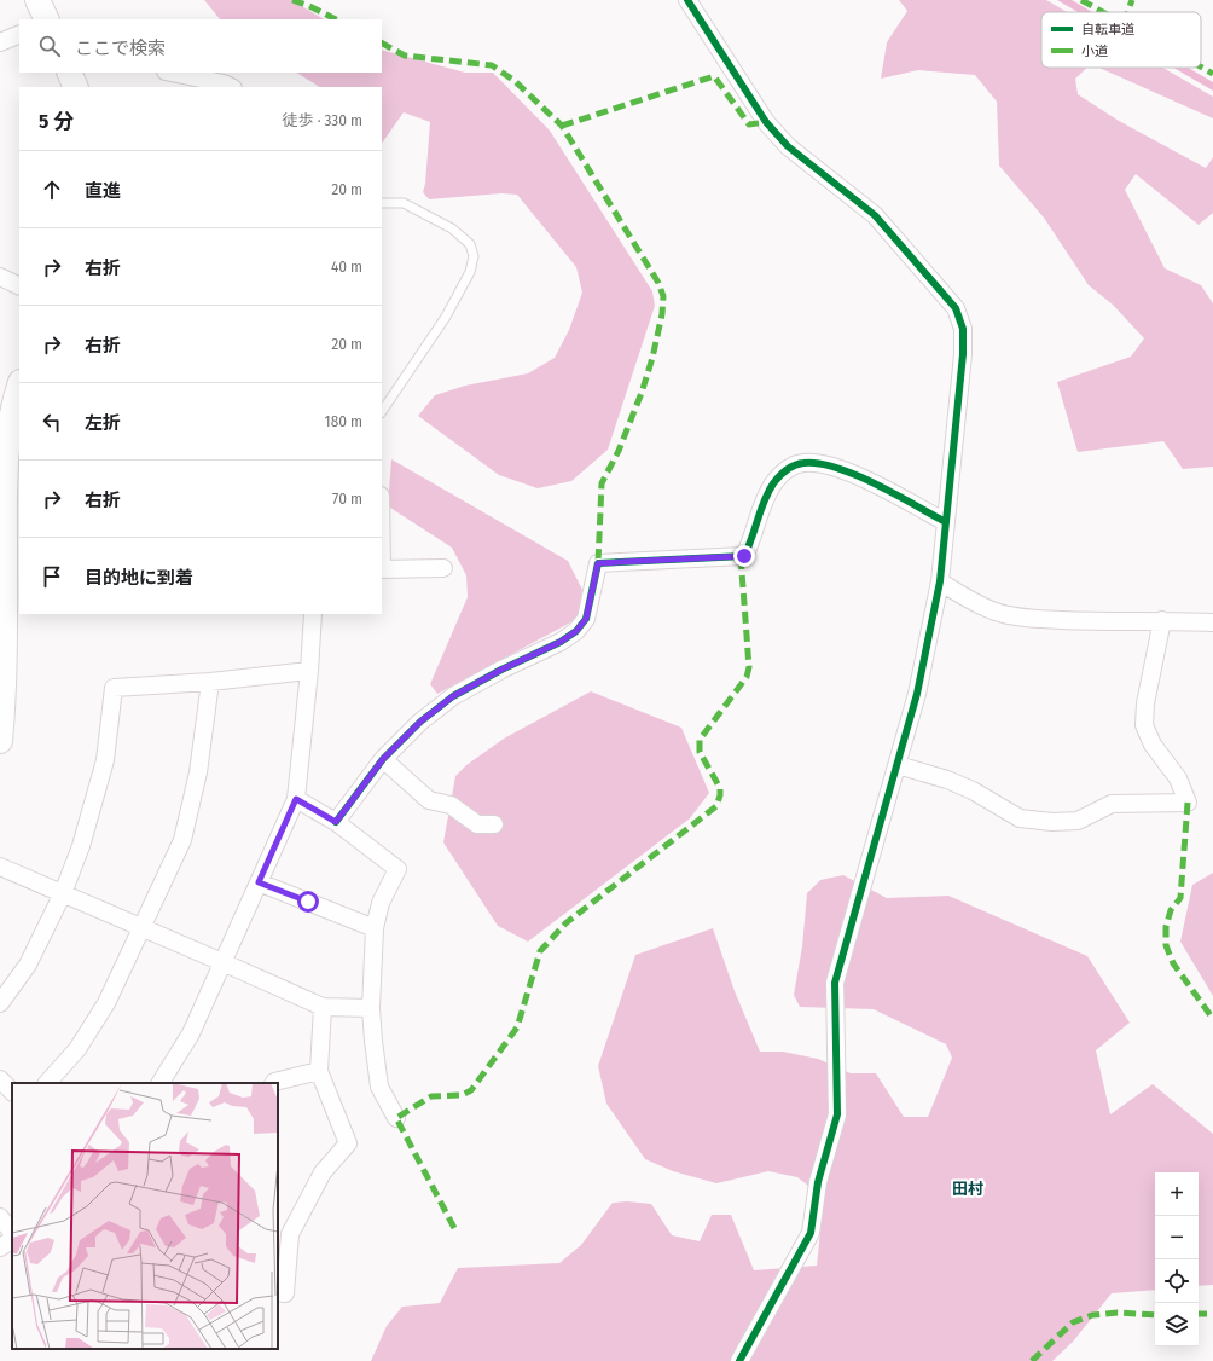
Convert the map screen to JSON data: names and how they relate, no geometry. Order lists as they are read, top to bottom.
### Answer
{
  "districts": ["田村"],
  "legend": ["自転車道", "小道"],
  "page": {
    "search": "ここで検索",
    "heading": ["5 分", "徒歩 · 330 m"],
    "list": [
      ["直進", "20 m"],
      ["右折", "40 m"],
      ["右折", "20 m"],
      ["左折", "180 m"],
      ["右折", "70 m"],
      "目的地に到着"
    ],
    "map_buttons": ["+", "−"]
  }
}
